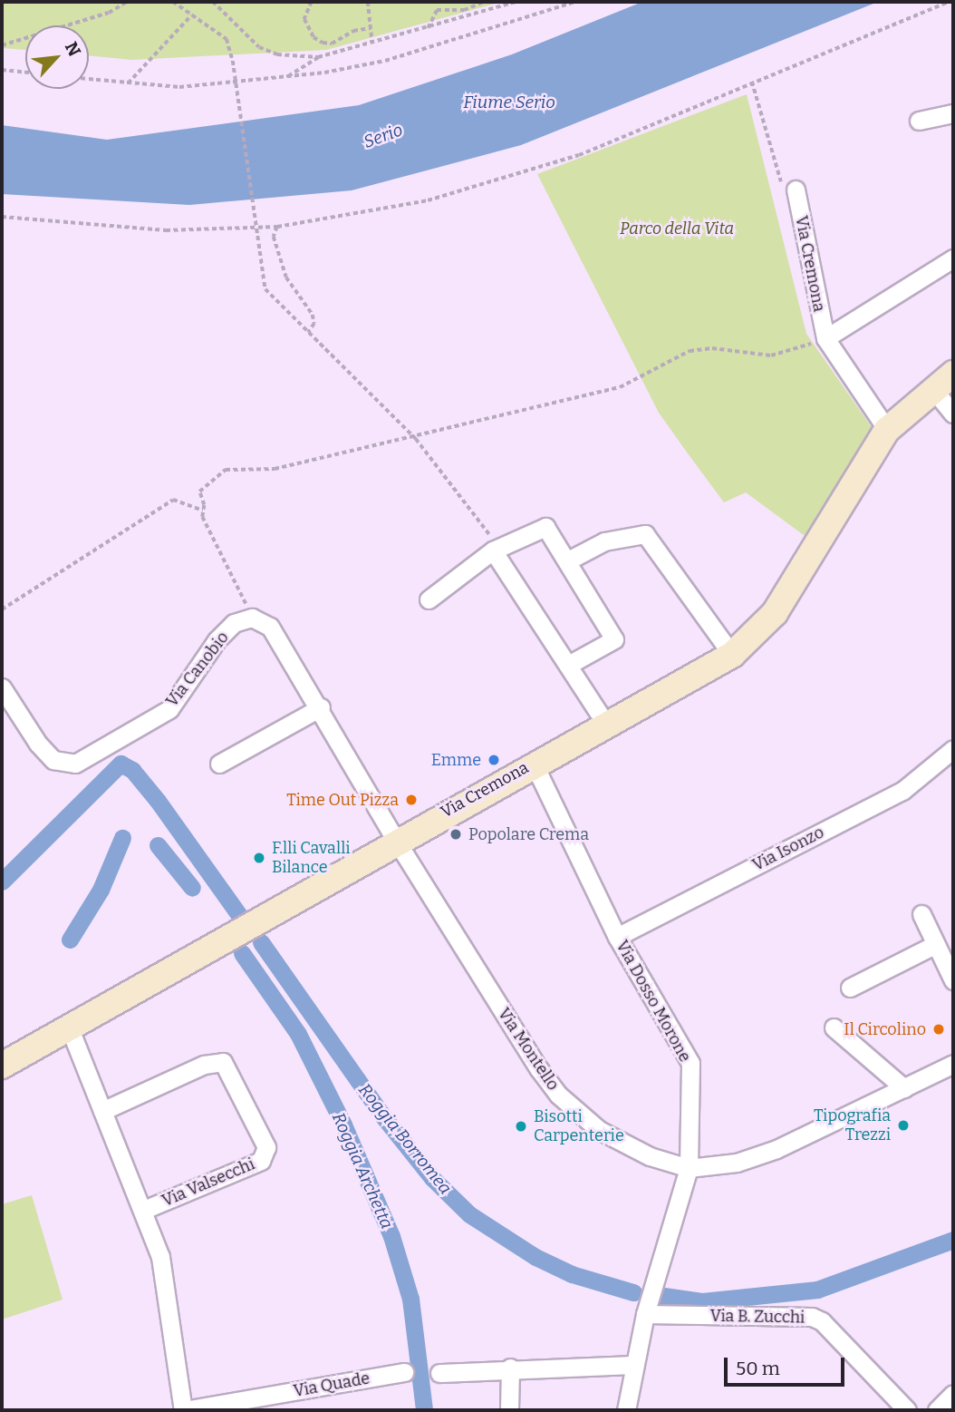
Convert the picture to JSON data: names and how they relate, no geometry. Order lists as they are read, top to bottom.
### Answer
{
  "streets": {
    "street": [
      "Via Cremona",
      "Via Canobio",
      "Via Isonzo",
      "Via Dosso Morone",
      "Via Montello",
      "Via Valsecchi",
      "Via B. Zucchi",
      "Via Quade"
    ]
  },
  "crossings": [
    ["Via Cremona", "Via Dosso Morone"],
    ["Via Cremona", "Via Montello"],
    ["Via Cremona", "Via Valsecchi"],
    ["Via Isonzo", "Via Dosso Morone"],
    ["Via Dosso Morone", "Via Montello"],
    ["Via Dosso Morone", "Via B. Zucchi"],
    ["Via Valsecchi", "Via Quade"]
  ],
  "water": [
    "Fiume Serio",
    "Serio",
    "Roggia Borromea",
    "Roggia Archetta"
  ],
  "parks": ["Parco della Vita"],
  "places": [
    "Emme",
    "Time Out Pizza",
    "Popolare Crema",
    "F.lli Cavalli Bilance",
    "Il Circolino",
    "Tipografia Trezzi",
    "Bisotti Carpenterie"
  ],
  "scale_bar": "50 m",
  "north": "top right"
}
